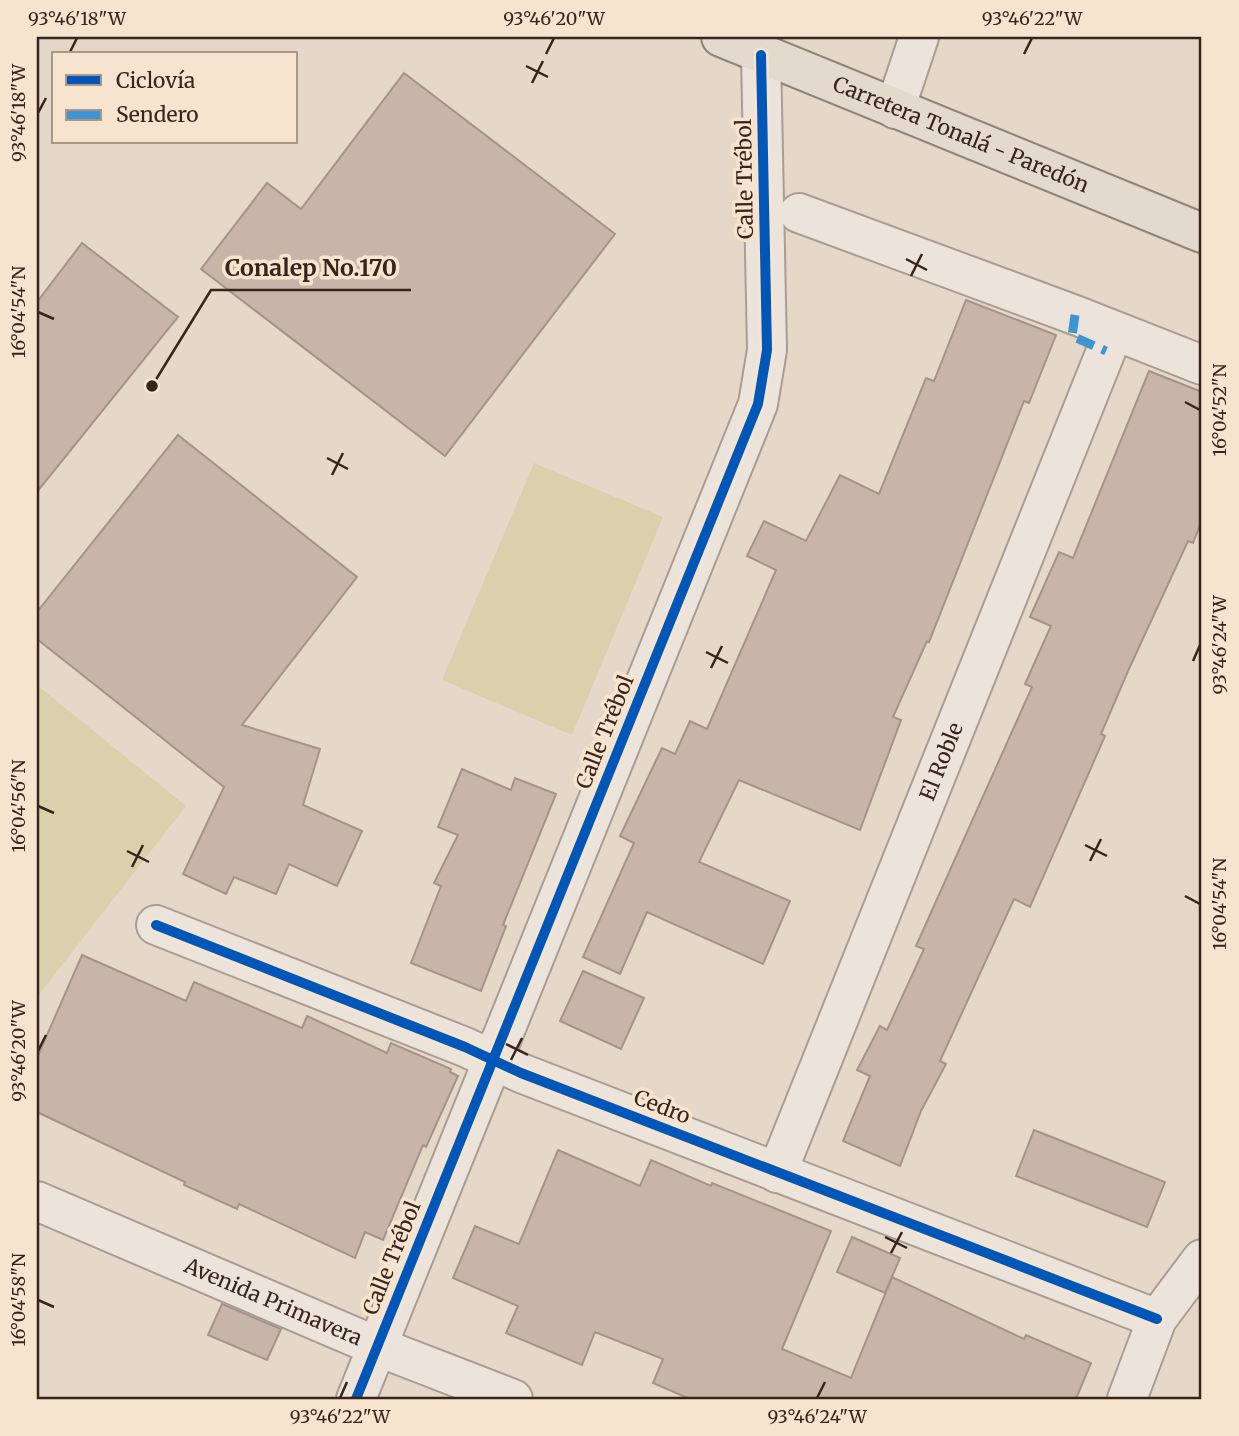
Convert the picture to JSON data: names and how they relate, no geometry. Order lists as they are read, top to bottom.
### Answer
{
  "streets": {
    "main road": ["Carretera Tonalá - Paredón"],
    "street": [
      "Calle Trébol",
      "El Roble",
      "Cedro",
      "Avenida Primavera"
    ]
  },
  "crossings": [
    ["Carretera Tonalá - Paredón", "Calle Trébol"],
    ["Calle Trébol", "Cedro"],
    ["Calle Trébol", "Avenida Primavera"],
    ["El Roble", "Cedro"]
  ],
  "places": ["Conalep No.170"],
  "legend": ["Ciclovía", "Sendero"],
  "coordinates": [
    "93°46'18\"W",
    "93°46'20\"W",
    "93°46'22\"W",
    "16°04'54\"N",
    "16°04'52\"N",
    "93°46'24\"W",
    "16°04'56\"N",
    "16°04'58\"N"
  ]
}
